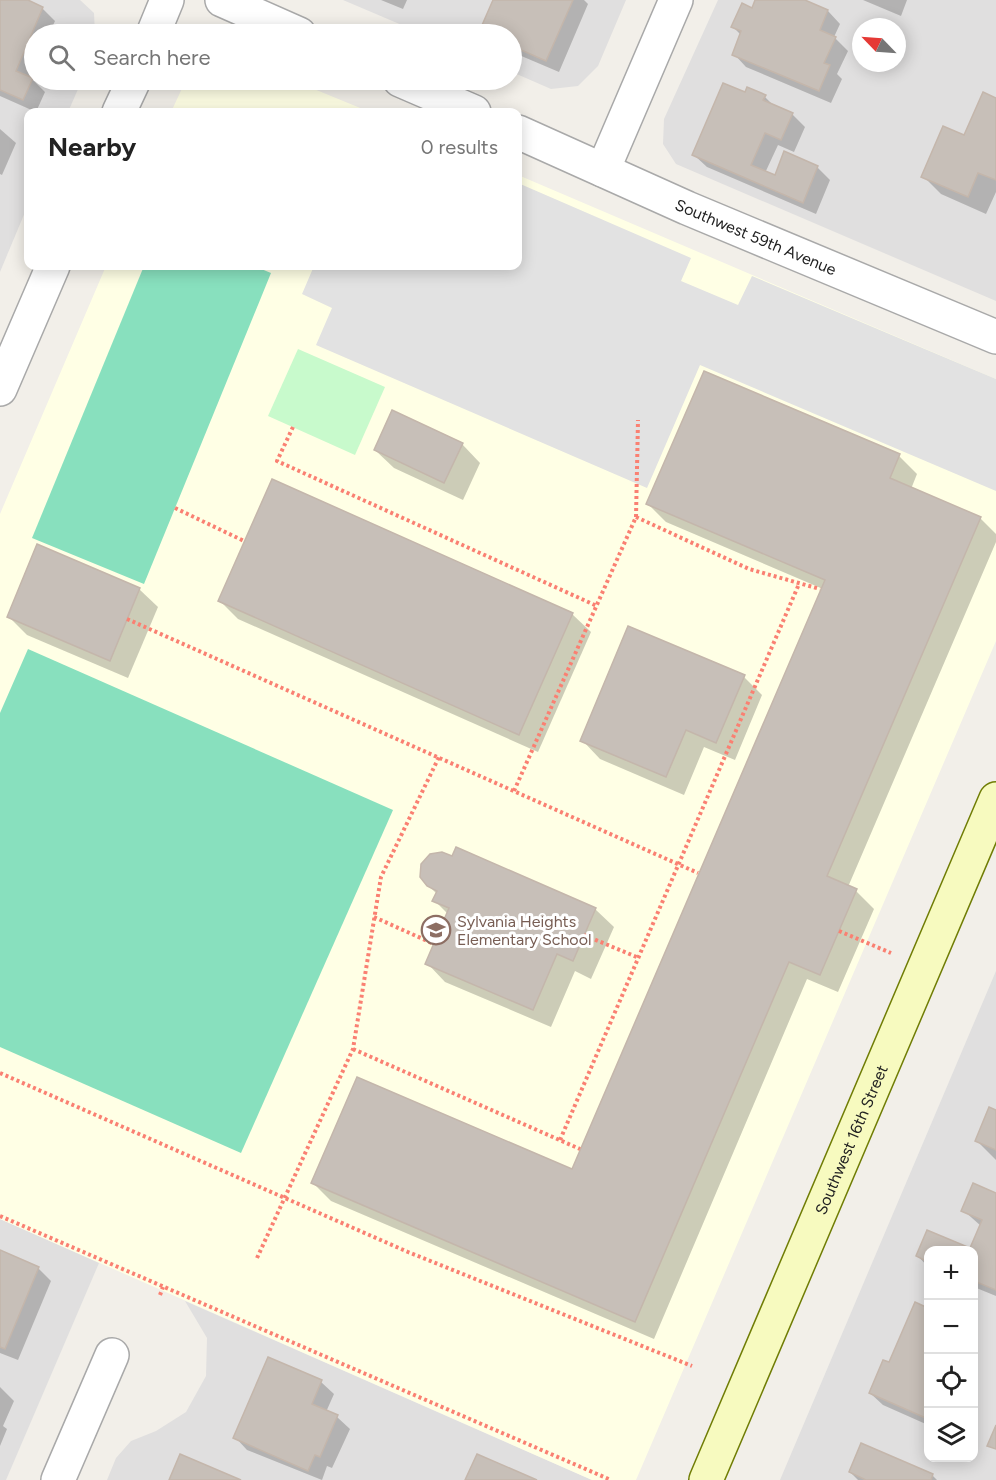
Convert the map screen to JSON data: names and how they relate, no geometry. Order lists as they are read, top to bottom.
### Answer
{
  "streets": {
    "street": ["Southwest 59th Avenue", "Southwest 16th Street"]
  },
  "places": {
    "school or university": ["Sylvania Heights Elementary School"]
  },
  "north": "top left",
  "page": {
    "search": "Search here",
    "heading": ["Nearby", "0 results"],
    "map_buttons": ["+", "−"]
  }
}
